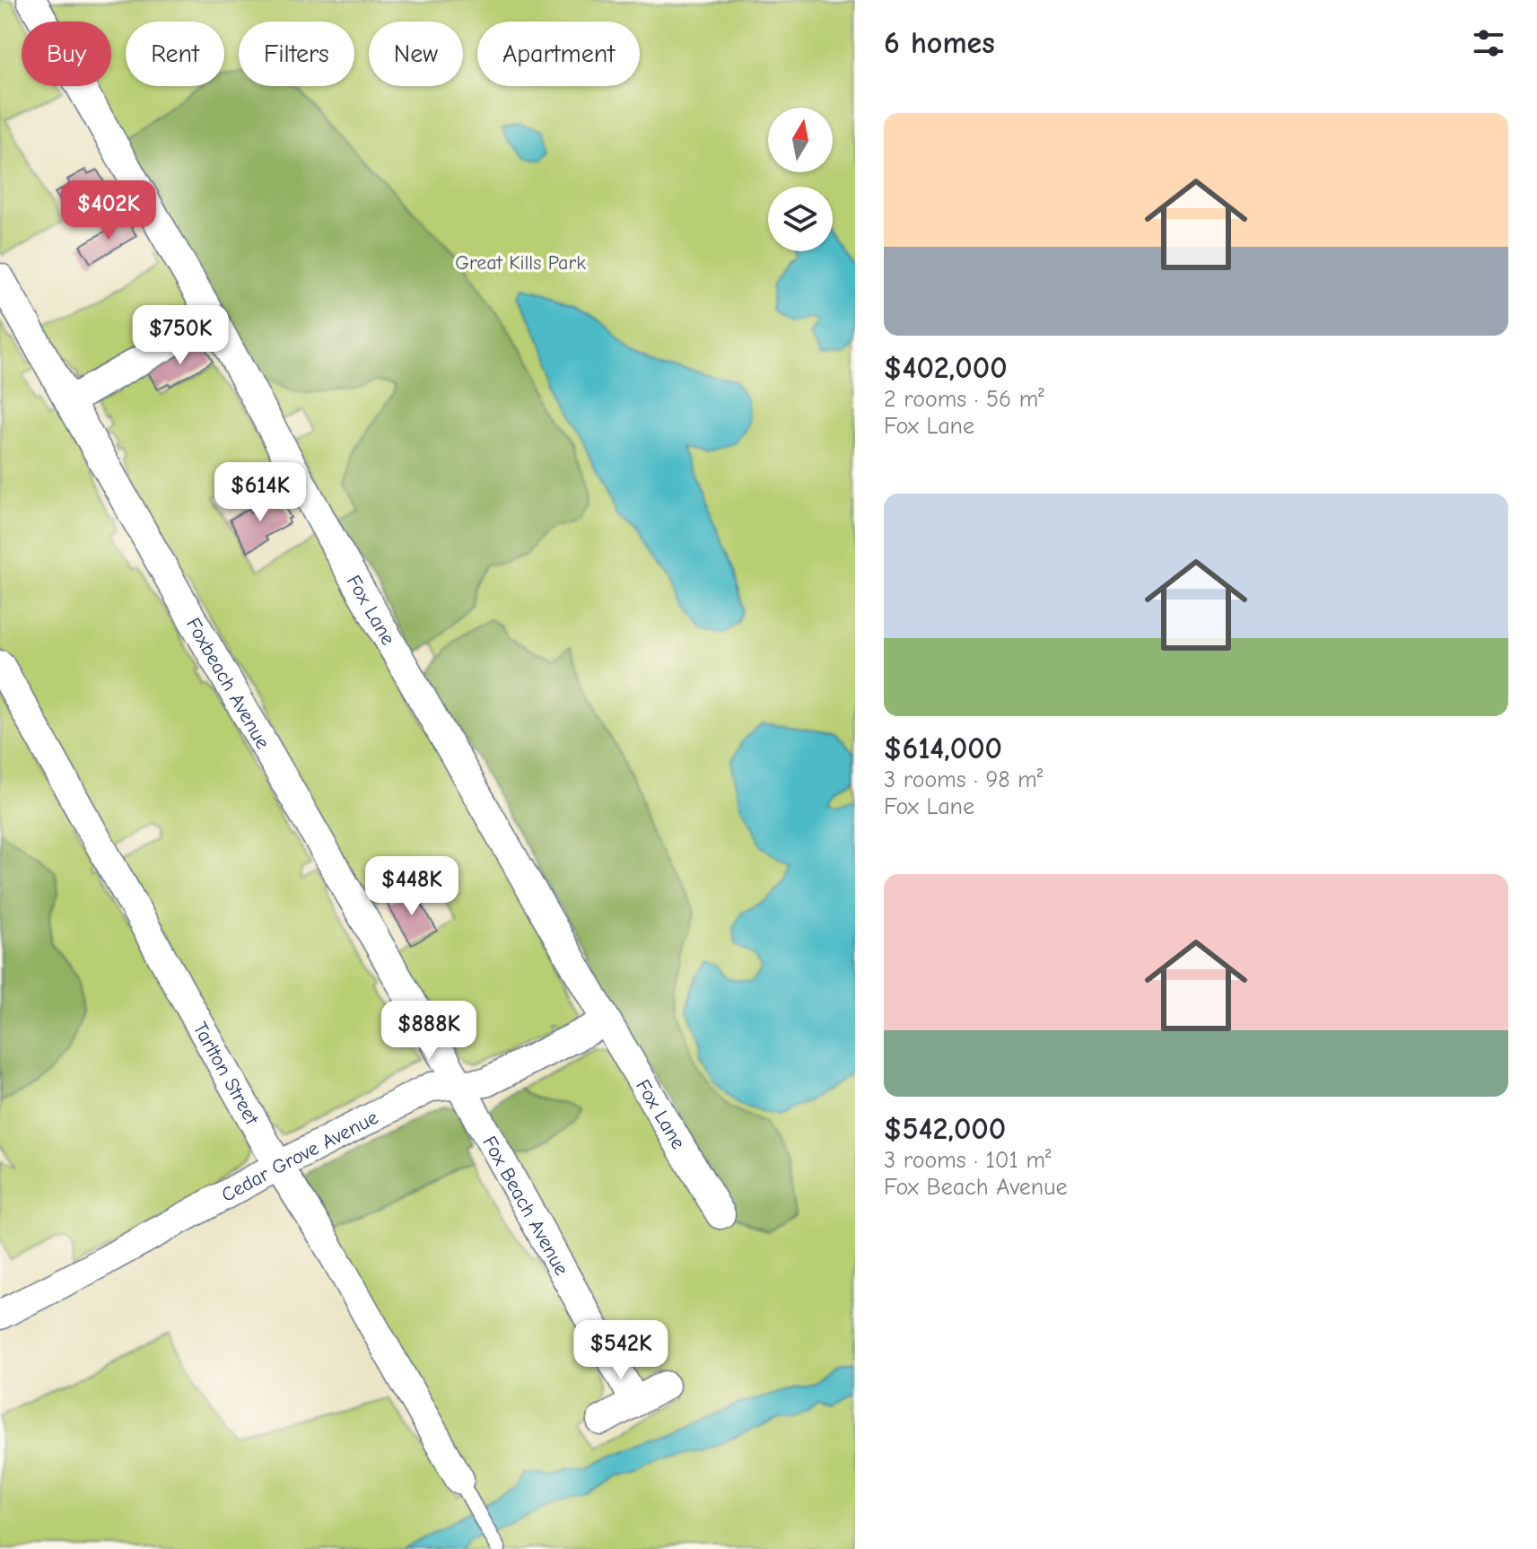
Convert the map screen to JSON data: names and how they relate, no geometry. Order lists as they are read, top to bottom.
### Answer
{
  "streets": {
    "street": [
      "Fox Lane",
      "Foxbeach Avenue",
      "Tarlton Street",
      "Cedar Grove Avenue",
      "Fox Beach Avenue"
    ]
  },
  "crossings": [
    ["Fox Lane", "Cedar Grove Avenue"],
    ["Foxbeach Avenue", "Cedar Grove Avenue"],
    ["Foxbeach Avenue", "Fox Beach Avenue"],
    ["Tarlton Street", "Cedar Grove Avenue"],
    ["Cedar Grove Avenue", "Fox Beach Avenue"]
  ],
  "parks": ["Great Kills Park"],
  "north": "top",
  "page": {
    "heading": "6 homes",
    "chip": [
      "Buy",
      "Rent",
      "Filters",
      "New",
      "Apartment"
    ],
    "list": [
      {
        "name": "$402,000",
        "note": "2 rooms · 56 m² · Fox Lane"
      },
      {
        "name": "$614,000",
        "note": "3 rooms · 98 m² · Fox Lane"
      },
      {
        "name": "$542,000",
        "note": "3 rooms · 101 m² · Fox Beach Avenue"
      }
    ],
    "price": [
      "$402K",
      "$750K",
      "$614K",
      "$448K",
      "$888K",
      "$542K"
    ]
  }
}
